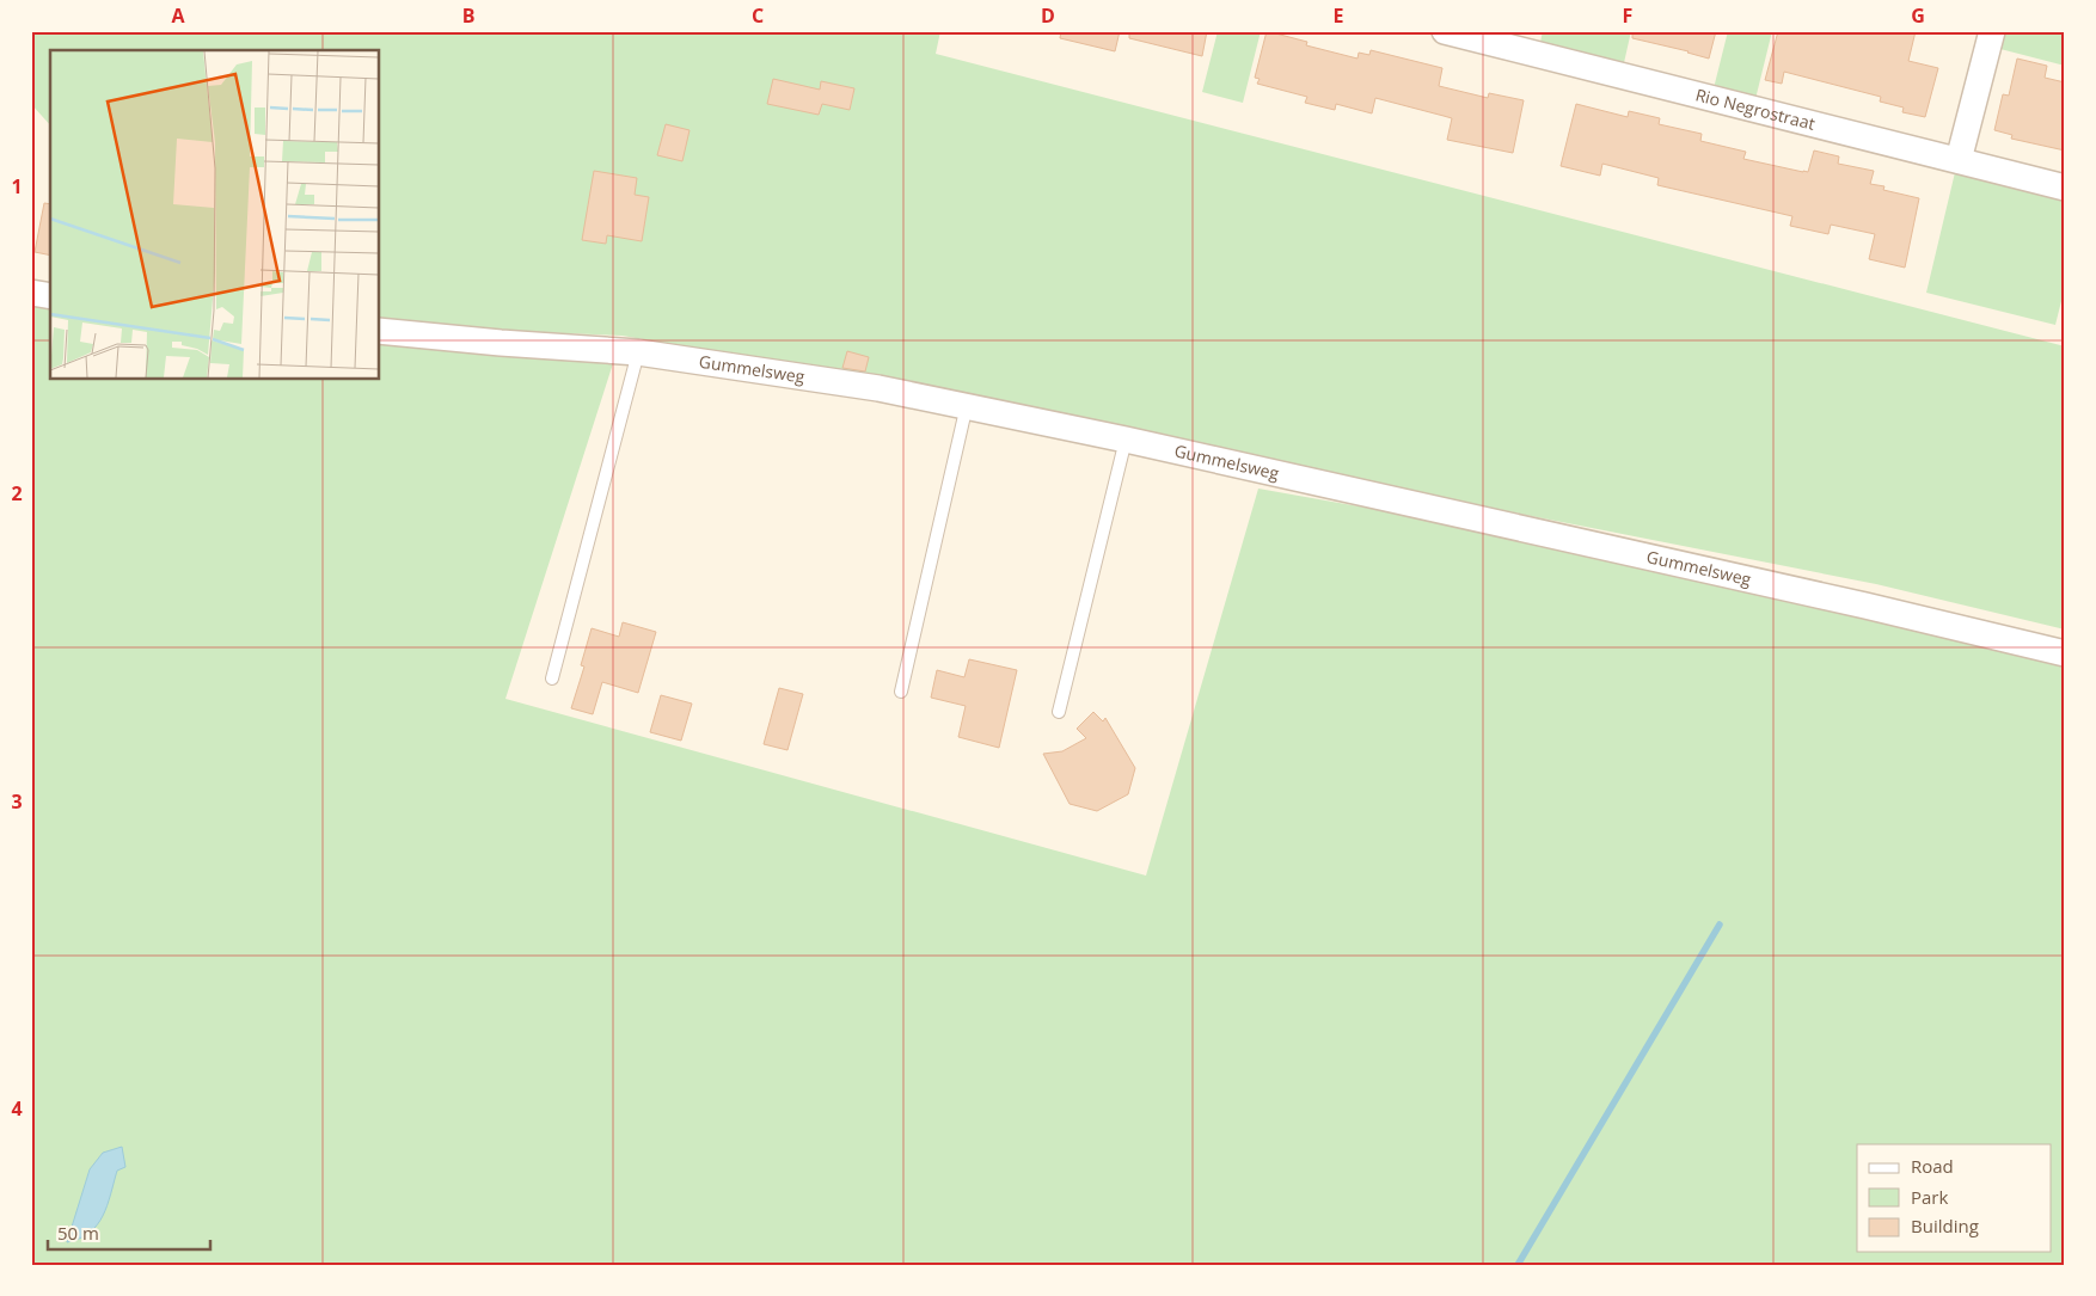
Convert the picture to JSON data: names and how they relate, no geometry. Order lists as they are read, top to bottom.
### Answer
{
  "streets": {
    "street": ["Rio Negrostraat", "Gummelsweg"]
  },
  "legend": ["Road", "Park", "Building"],
  "scale_bar": "50 m",
  "grid": {
    "columns": [
      "A",
      "B",
      "C",
      "D",
      "E",
      "F",
      "G"
    ],
    "rows": [
      "1",
      "2",
      "3",
      "4"
    ]
  }
}
